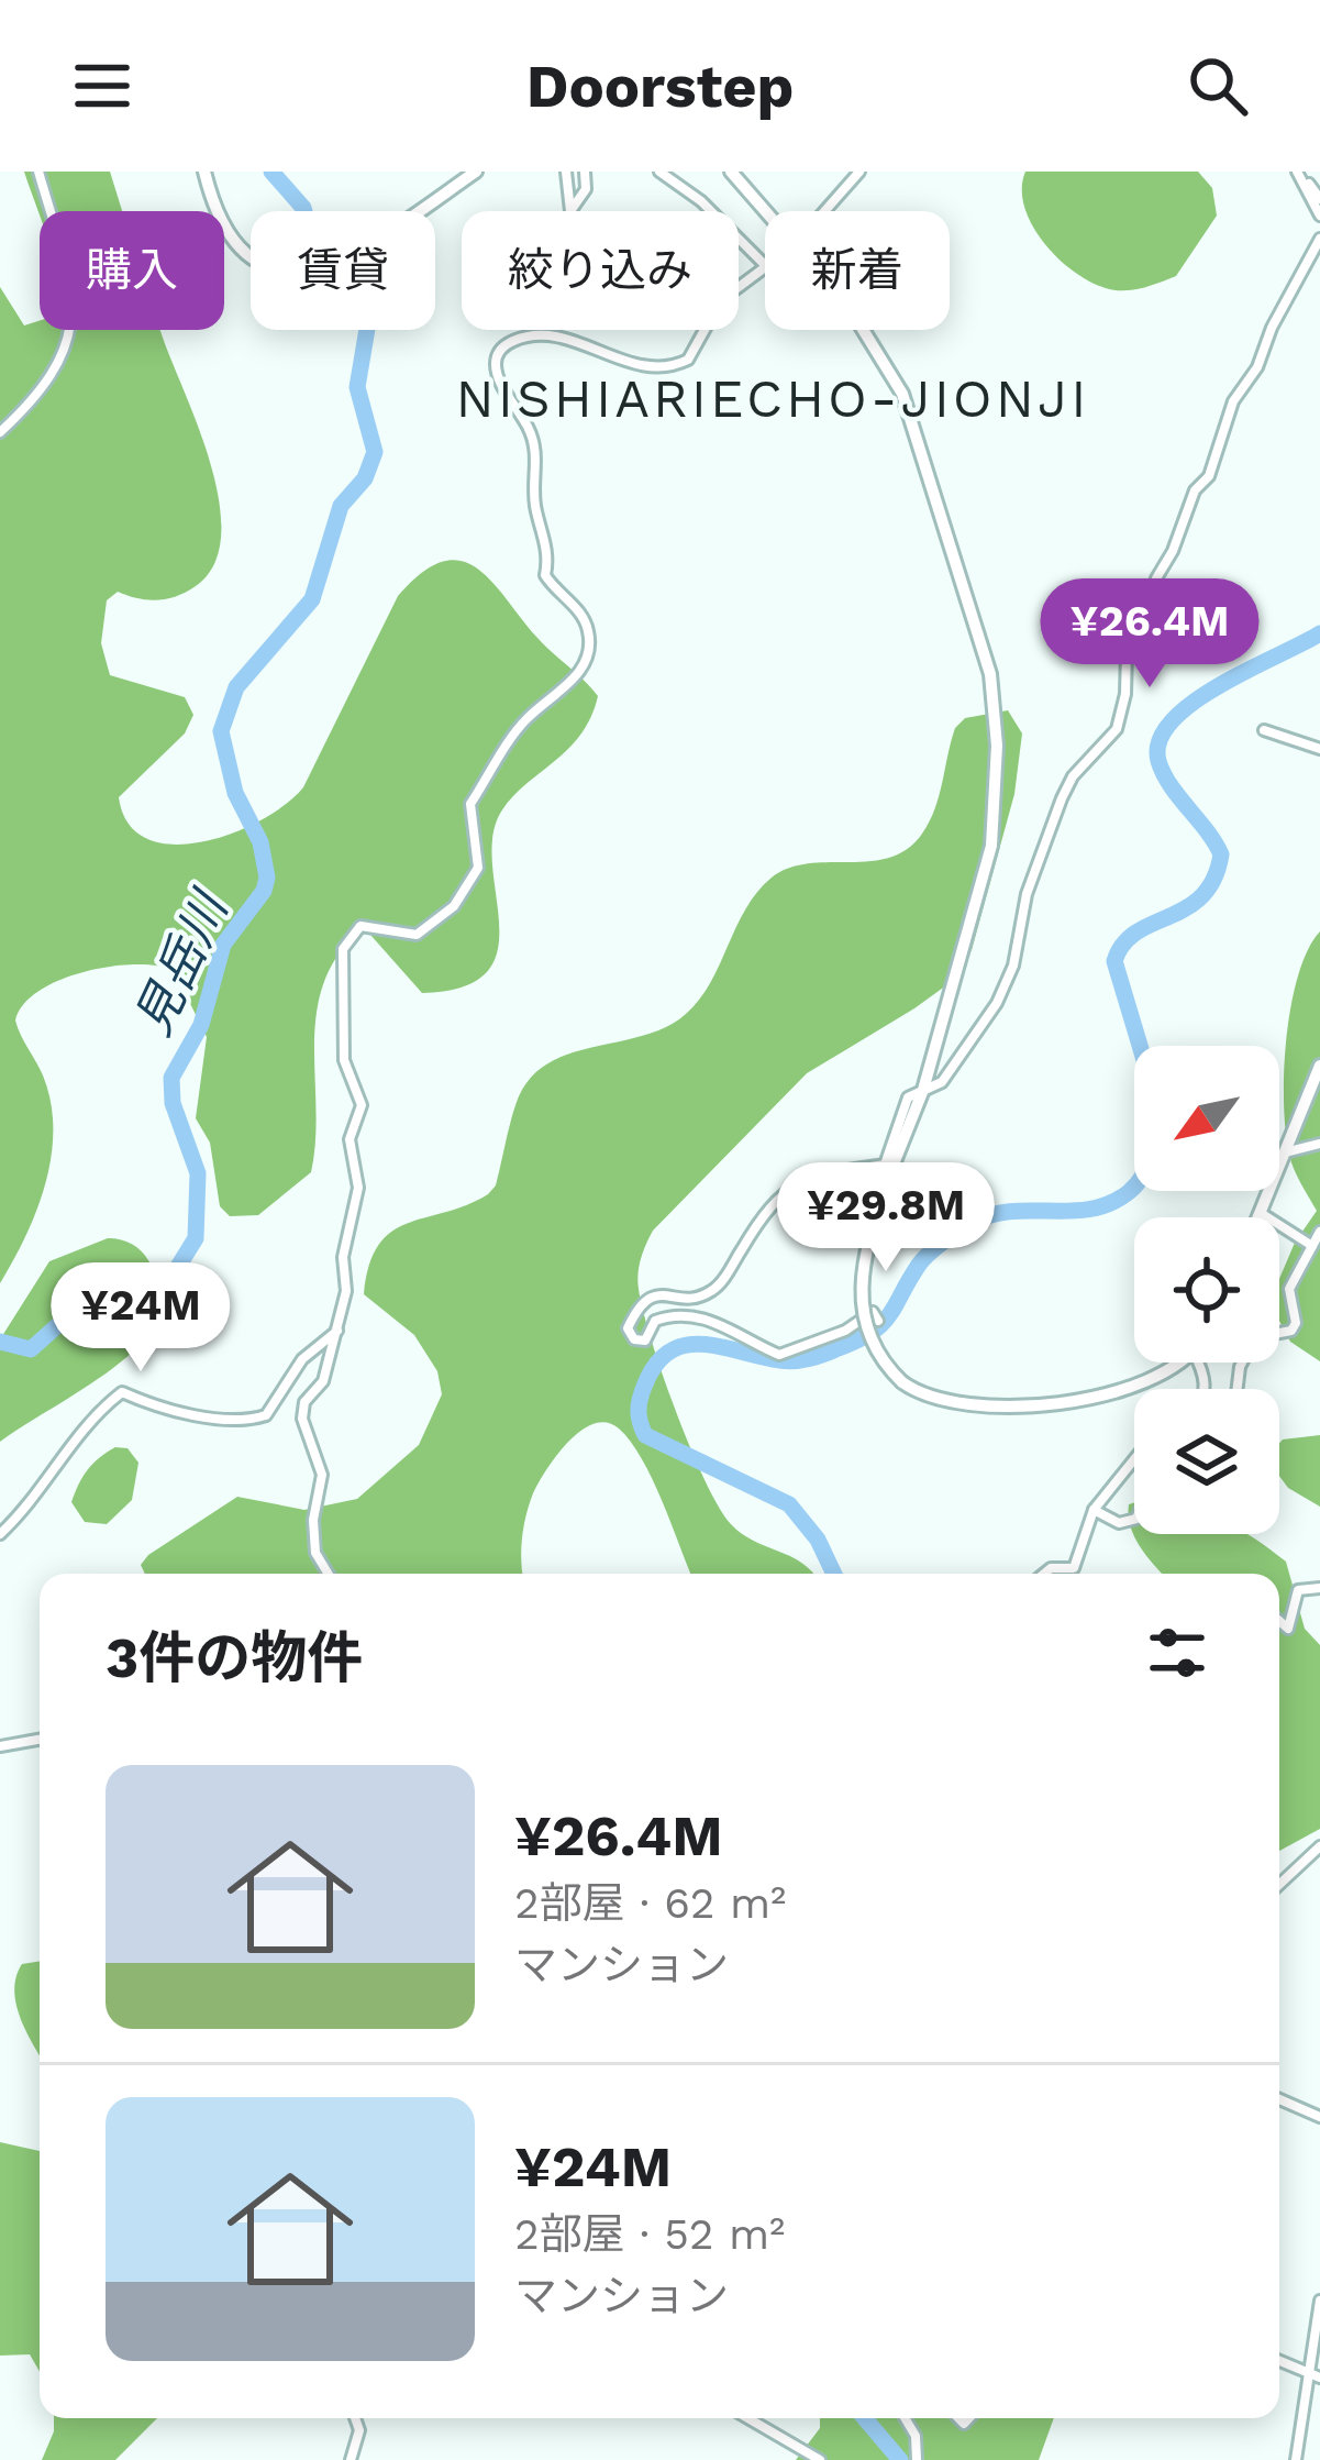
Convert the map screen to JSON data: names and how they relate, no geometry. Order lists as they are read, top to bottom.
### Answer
{
  "districts": ["NISHIARIECHO-JIONJI"],
  "water": ["見岳川"],
  "north": "bottom left",
  "page": {
    "header": "Doorstep",
    "chip": [
      "購入",
      "賃貸",
      "絞り込み",
      "新着"
    ],
    "price": ["¥26.4M", "¥29.8M", "¥24M"],
    "heading": "3件の物件",
    "list": [
      {
        "name": "¥26.4M",
        "note": "2部屋 · 62 m² · マンション"
      },
      {
        "name": "¥24M",
        "note": "2部屋 · 52 m² · マンション"
      }
    ]
  }
}
